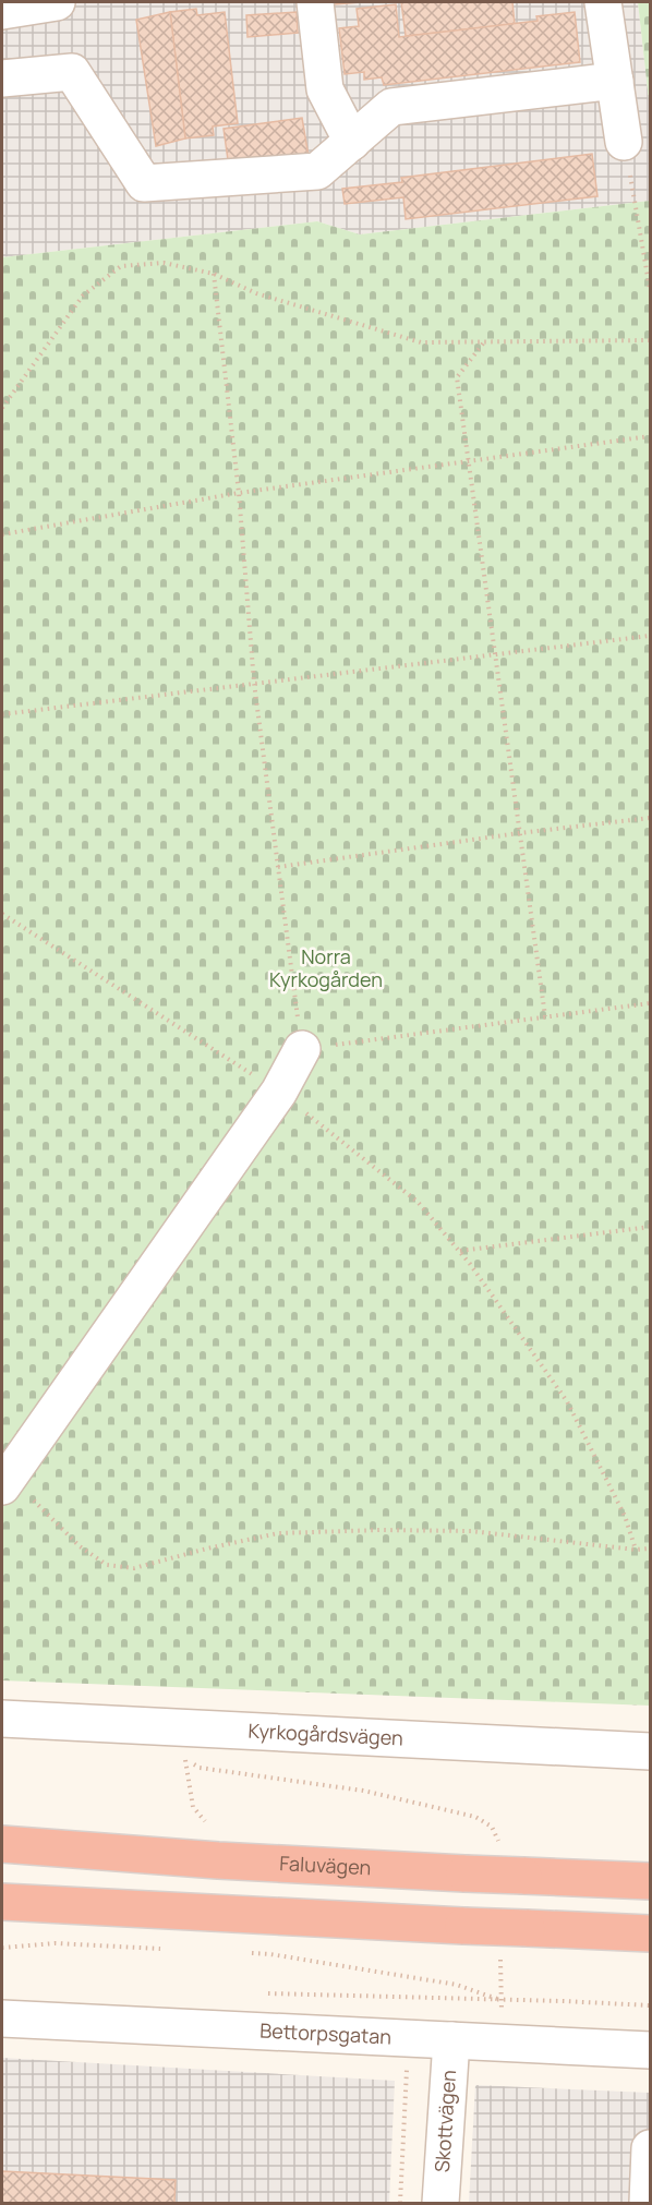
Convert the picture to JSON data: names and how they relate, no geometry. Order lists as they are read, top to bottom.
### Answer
{
  "streets": {
    "highway": ["Faluvägen"],
    "street": ["Kyrkogårdsvägen", "Bettorpsgatan", "Skottvägen"]
  },
  "crossings": [
    ["Bettorpsgatan", "Skottvägen"]
  ],
  "parks": ["Norra Kyrkogården"]
}
